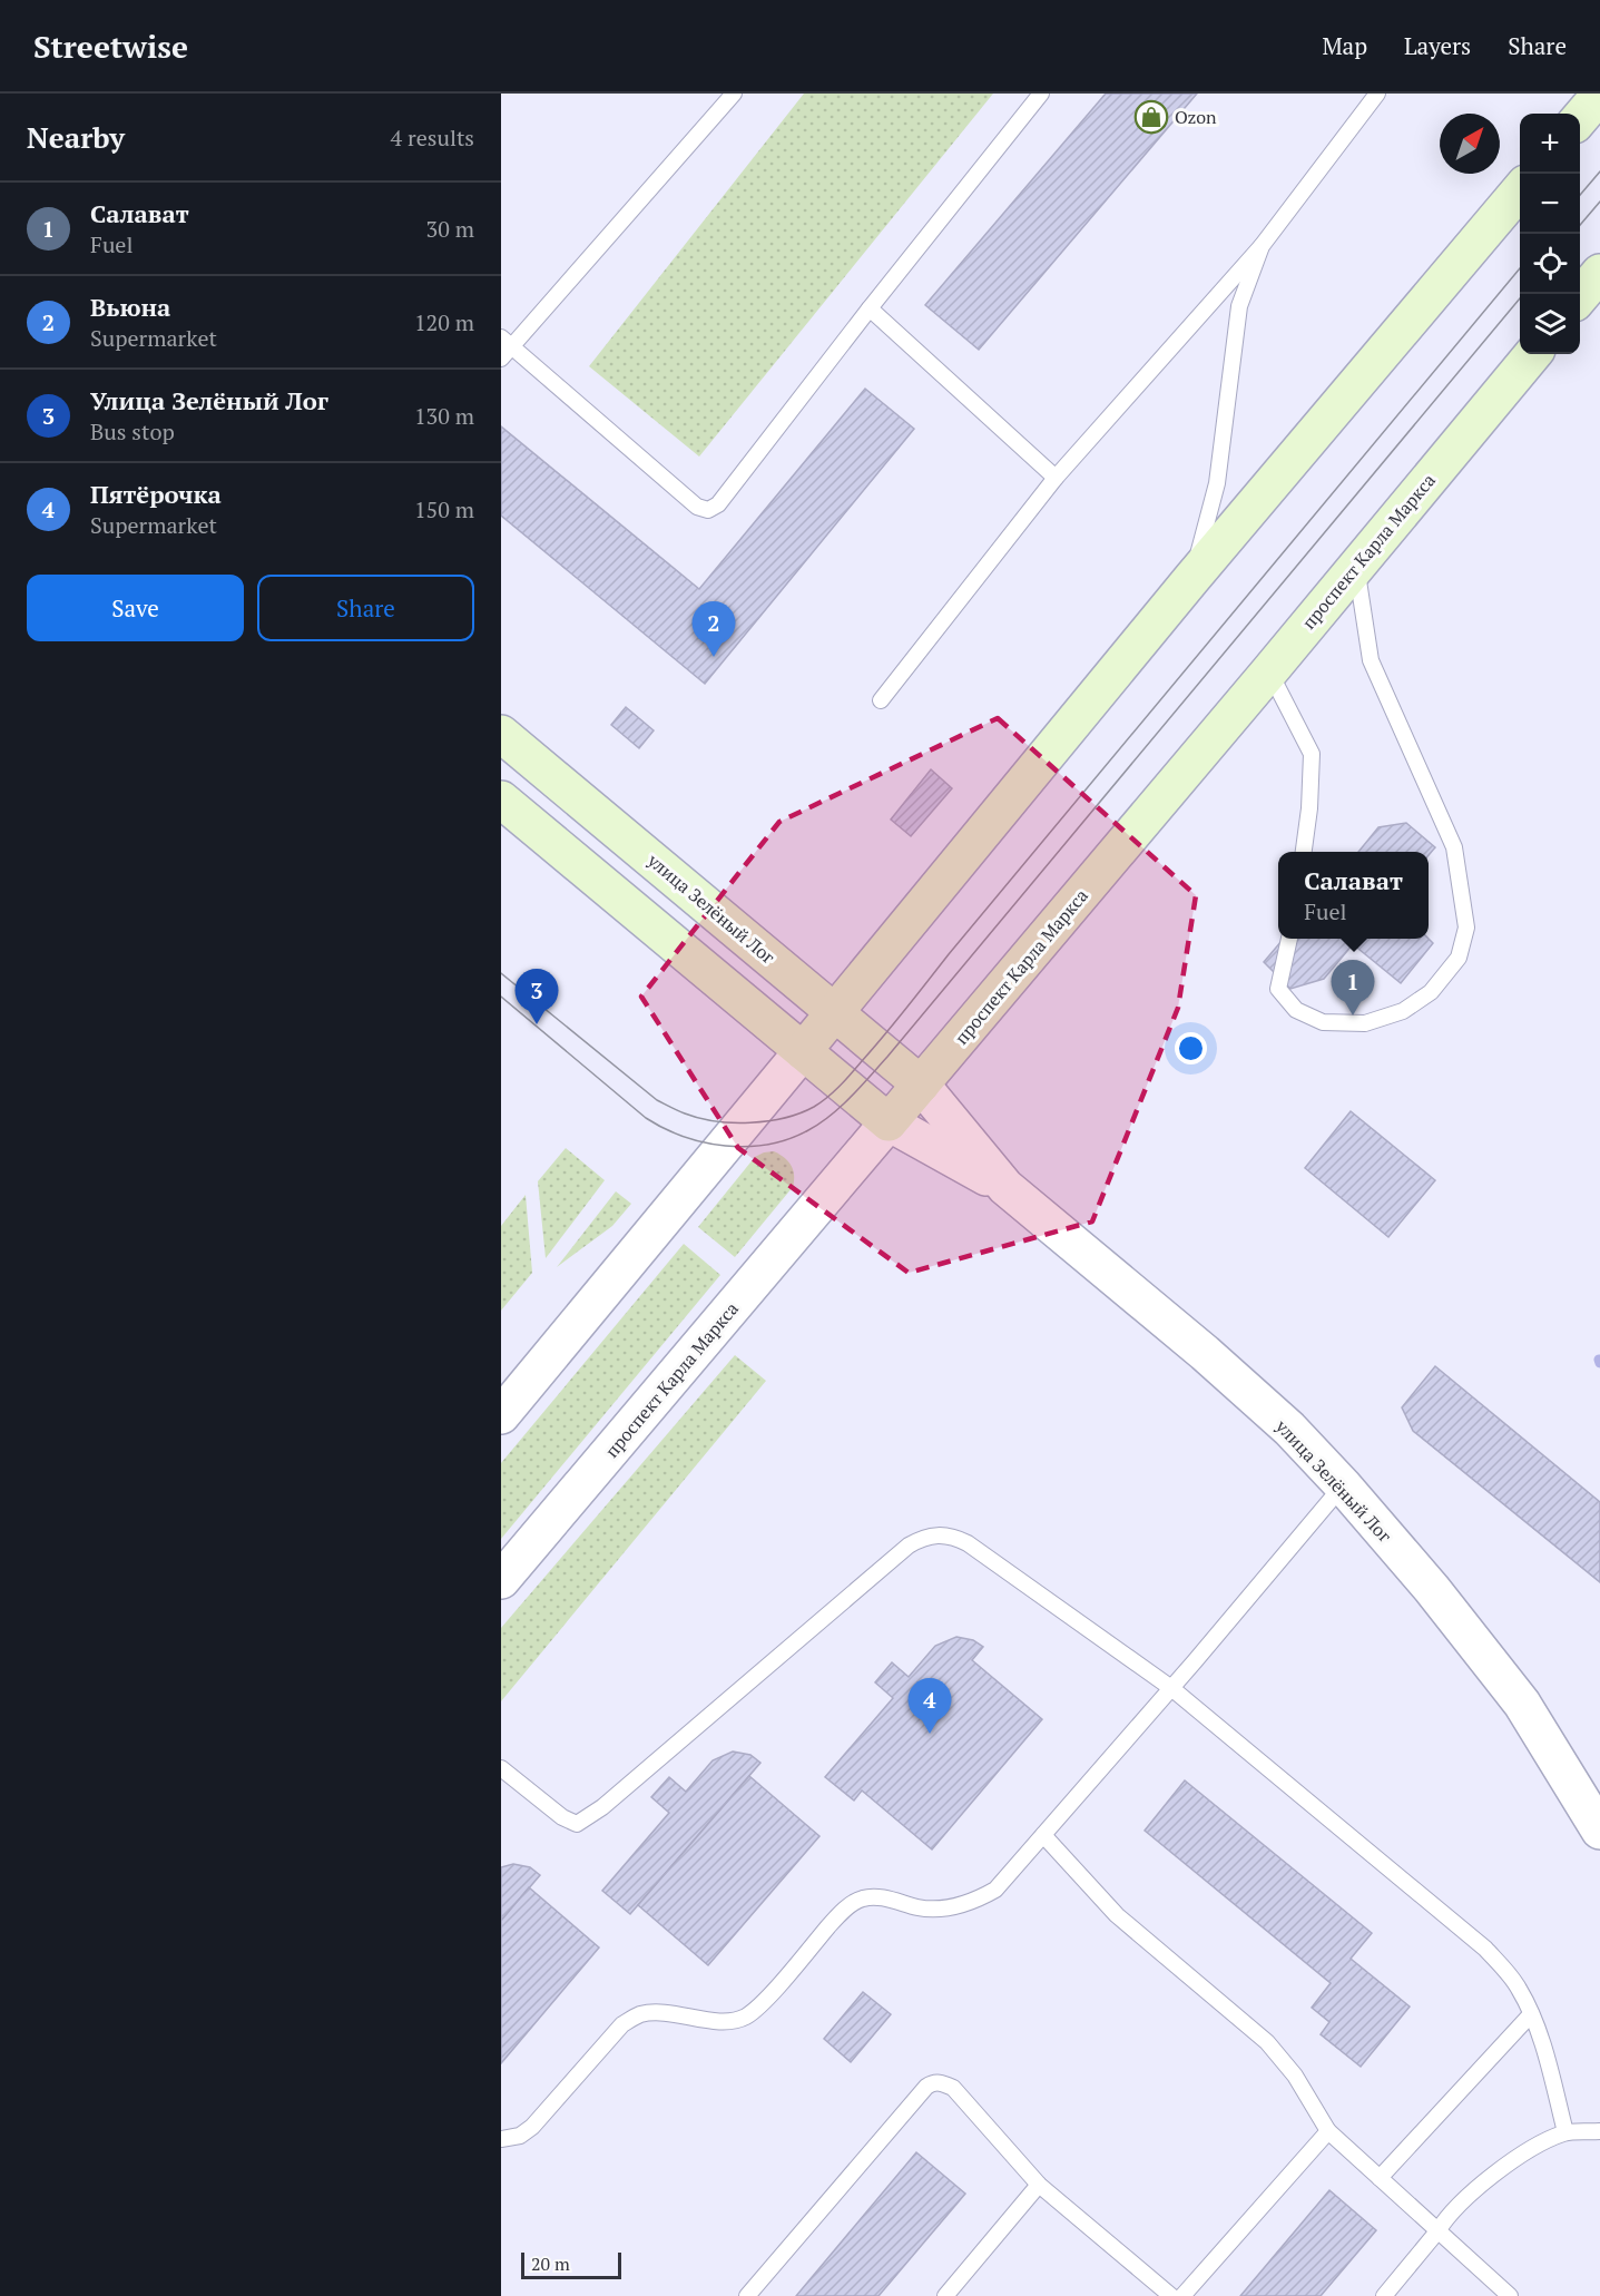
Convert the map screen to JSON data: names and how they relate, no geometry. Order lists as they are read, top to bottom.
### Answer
{
  "streets": {
    "main road": ["проспект Карла Маркса", "улица Зелёный Лог"]
  },
  "crossings": [
    ["проспект Карла Маркса", "улица Зелёный Лог"]
  ],
  "places": {
    "shop": ["Ozon"]
  },
  "scale_bar": "20 m",
  "north": "top right",
  "page": {
    "header": "Streetwise",
    "nav": ["Map", "Layers", "Share"],
    "heading": ["Nearby", "4 results"],
    "map_buttons": ["+", "−"],
    "list": [
      {
        "mark": "1",
        "name": "Салават",
        "note": "Fuel",
        "value": "30 m"
      },
      {
        "mark": "2",
        "name": "Вьюна",
        "note": "Supermarket",
        "value": "120 m"
      },
      {
        "mark": "3",
        "name": "Улица Зелёный Лог",
        "note": "Bus stop",
        "value": "130 m"
      },
      {
        "mark": "4",
        "name": "Пятёрочка",
        "note": "Supermarket",
        "value": "150 m"
      }
    ],
    "buttons": ["Save", "Share"],
    "pins": [
      "2",
      "1",
      "3",
      "4"
    ],
    "popup": ["Салават", "Fuel"],
    "scale": "20 m"
  }
}
